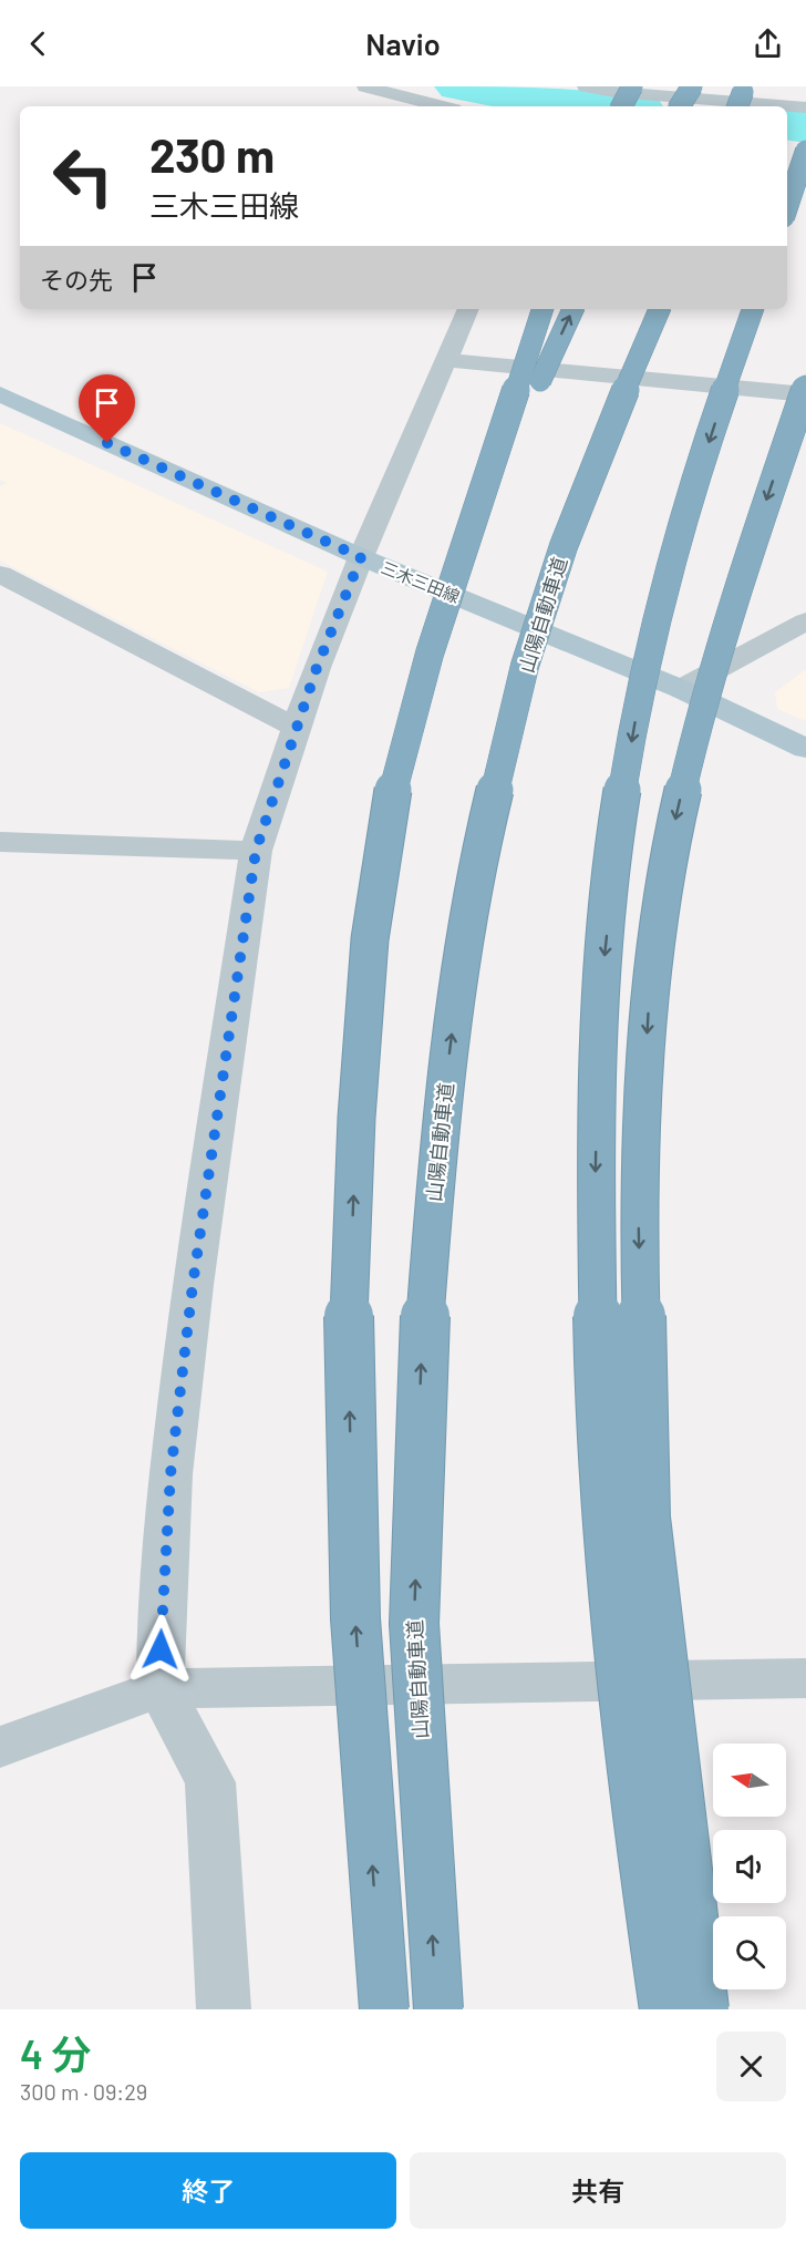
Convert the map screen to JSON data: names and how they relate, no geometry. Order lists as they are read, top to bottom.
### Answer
{
  "streets": {
    "highway": ["山陽自動車道"],
    "main road": ["三木三田線"]
  },
  "north": "left",
  "page": {
    "header": "Navio",
    "turn": ["230 m", "三木三田線"],
    "then": "その先",
    "heading": ["4 分", "300 m · 09:29"],
    "buttons": ["終了", "共有"]
  }
}
